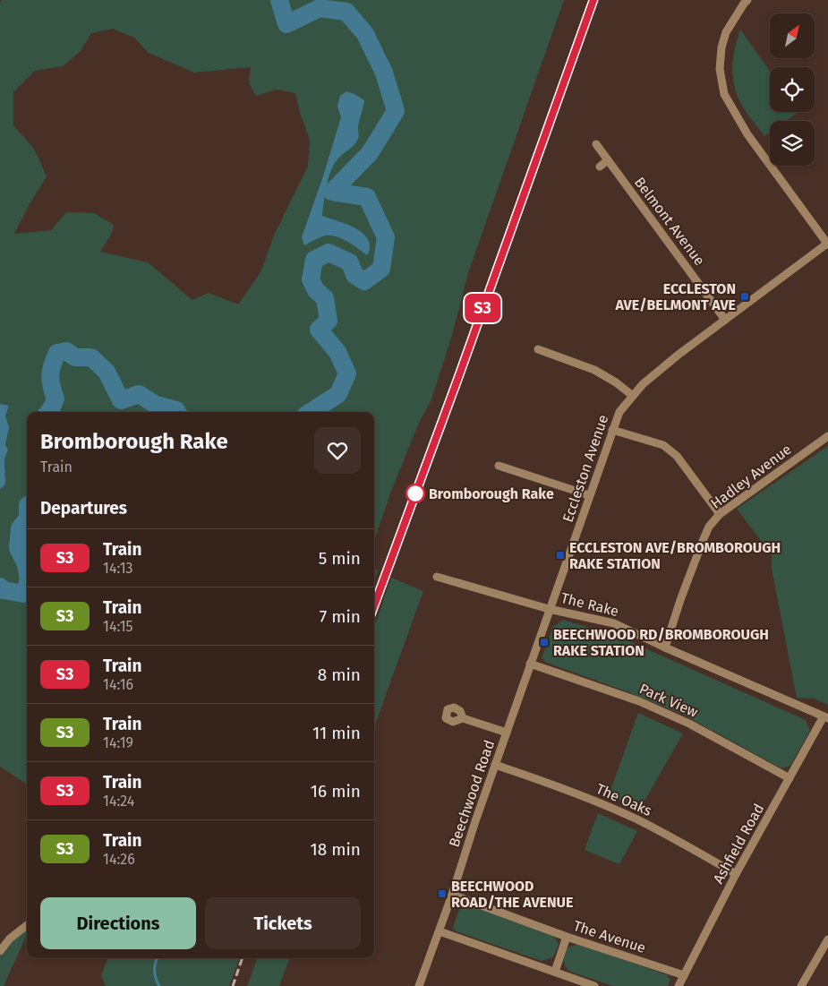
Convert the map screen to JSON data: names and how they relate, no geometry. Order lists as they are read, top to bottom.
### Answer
{
  "streets": {
    "street": [
      "Belmont Avenue",
      "Eccleston Avenue",
      "Hadley Avenue",
      "The Rake",
      "Park View",
      "Beechwood Road",
      "The Oaks",
      "Ashfield Road",
      "The Avenue"
    ]
  },
  "crossings": [
    ["Belmont Avenue", "Eccleston Avenue"],
    ["Eccleston Avenue", "The Rake"],
    ["Eccleston Avenue", "Beechwood Road"],
    ["Hadley Avenue", "The Rake"],
    ["The Rake", "Beechwood Road"],
    ["The Rake", "Ashfield Road"],
    ["Park View", "Beechwood Road"],
    ["Park View", "Ashfield Road"],
    ["Beechwood Road", "The Oaks"],
    ["Beechwood Road", "The Avenue"],
    ["The Oaks", "Ashfield Road"],
    ["Ashfield Road", "The Avenue"]
  ],
  "places": {
    "transit": [
      "ECCLESTON AVE/BELMONT AVE",
      "ECCLESTON AVE/BROMBOROUGH RAKE STATION",
      "BEECHWOOD RD/BROMBOROUGH RAKE STATION",
      "BEECHWOOD ROAD/THE AVENUE"
    ],
    "other": ["Bromborough Rake"]
  },
  "north": "top right",
  "page": {
    "on_map": "S3",
    "heading": [
      ["Bromborough Rake", "Train"],
      "Departures"
    ],
    "list": [
      {
        "mark": "S3",
        "name": "Train",
        "note": "14:13",
        "value": "5 min"
      },
      {
        "mark": "S3",
        "name": "Train",
        "note": "14:15",
        "value": "7 min"
      },
      {
        "mark": "S3",
        "name": "Train",
        "note": "14:16",
        "value": "8 min"
      },
      {
        "mark": "S3",
        "name": "Train",
        "note": "14:19",
        "value": "11 min"
      },
      {
        "mark": "S3",
        "name": "Train",
        "note": "14:24",
        "value": "16 min"
      },
      {
        "mark": "S3",
        "name": "Train",
        "note": "14:26",
        "value": "18 min"
      }
    ],
    "buttons": ["Directions", "Tickets"]
  }
}
